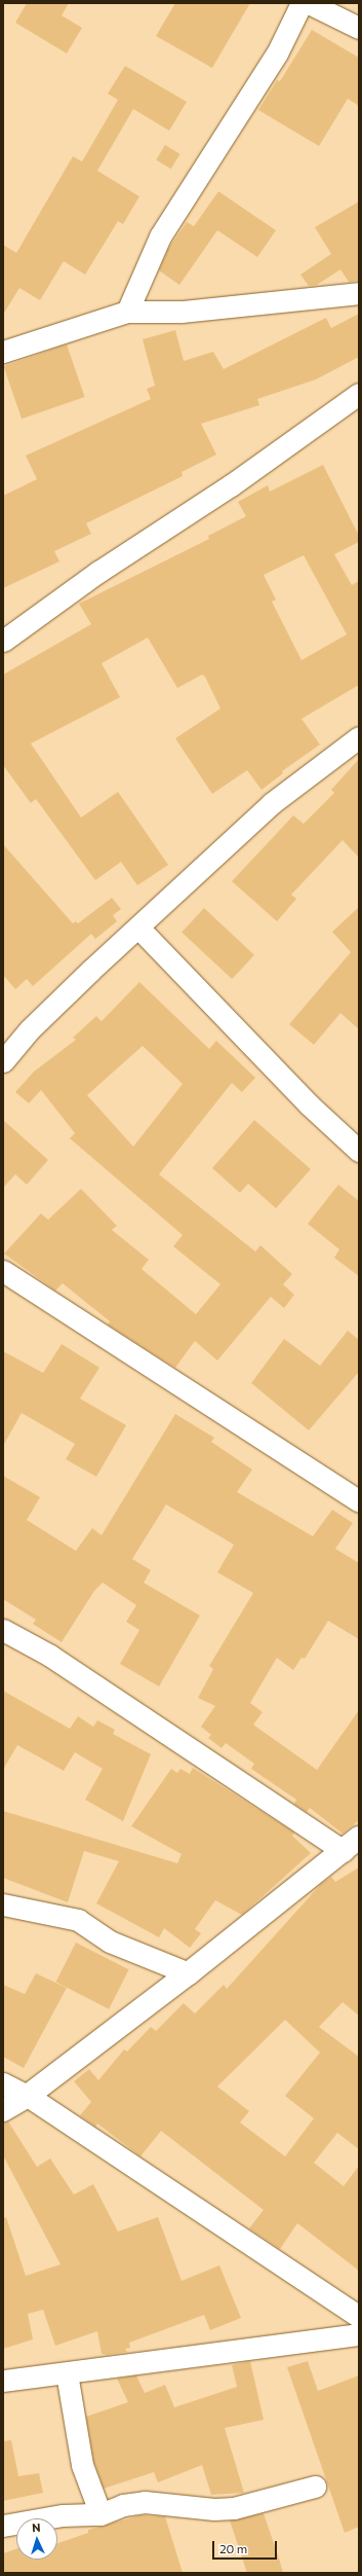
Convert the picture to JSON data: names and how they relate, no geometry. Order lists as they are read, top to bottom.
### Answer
{
  "scale_bar": "20 m",
  "north": "top"
}
